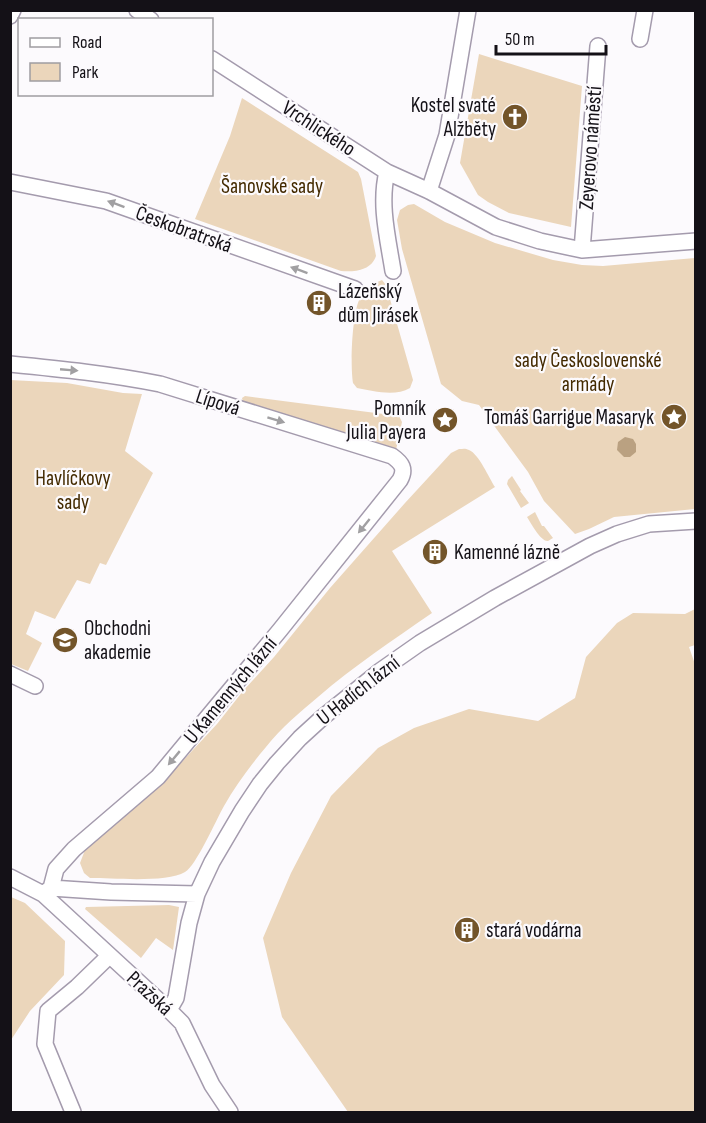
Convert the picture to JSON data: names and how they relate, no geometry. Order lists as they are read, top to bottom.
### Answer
{
  "streets": {
    "street": [
      "Vrchlického",
      "Zeyerovo náměstí",
      "Českobratrská",
      "Lípová",
      "U Kamenných lázní",
      "U Hadích lázní",
      "Pražská"
    ]
  },
  "crossings": [
    ["Vrchlického", "Zeyerovo náměstí"],
    ["Lípová", "U Kamenných lázní"],
    ["U Kamenných lázní", "Pražská"],
    ["U Hadích lázní", "Pražská"]
  ],
  "one_way": ["Českobratrská", "Lípová", "U Kamenných lázní"],
  "parks": ["Šanovské sady", "sady Československé armády", "Havlíčkovy sady"],
  "places": {
    "church": ["Kostel svaté Alžběty"],
    "building": ["Lázeňský dům Jirásek", "Kamenné lázně", "stará vodárna"],
    "place": ["Tomáš Garrigue Masaryk", "Pomník Julia Payera"],
    "school or university": ["Obchodni akademie"]
  },
  "legend": ["Road", "Park"],
  "scale_bar": "50 m"
}
